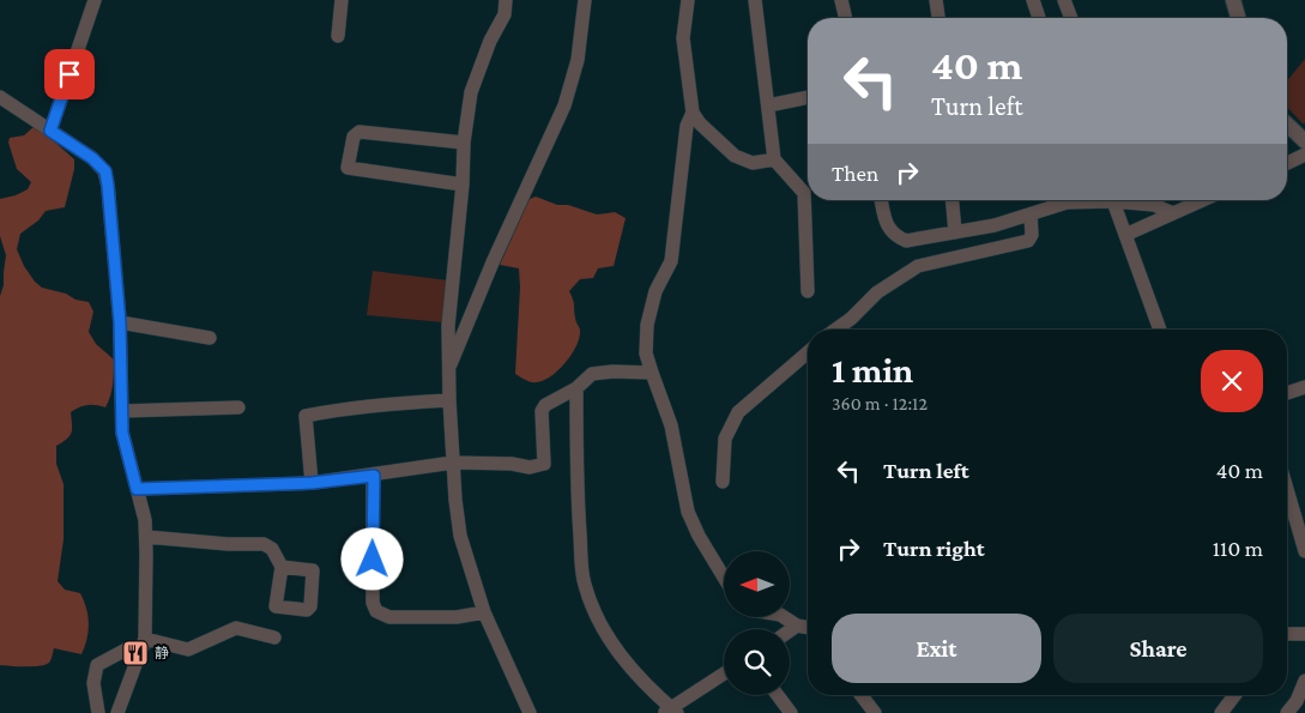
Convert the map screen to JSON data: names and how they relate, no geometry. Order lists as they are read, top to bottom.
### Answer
{
  "places": {
    "restaurant": ["静"]
  },
  "north": "left",
  "page": {
    "turn": ["40 m", "Turn left"],
    "then": "Then",
    "heading": ["1 min", "360 m · 12:12"],
    "list": [
      {
        "name": "Turn left",
        "value": "40 m"
      },
      {
        "name": "Turn right",
        "value": "110 m"
      }
    ],
    "buttons": ["Exit", "Share"]
  }
}
